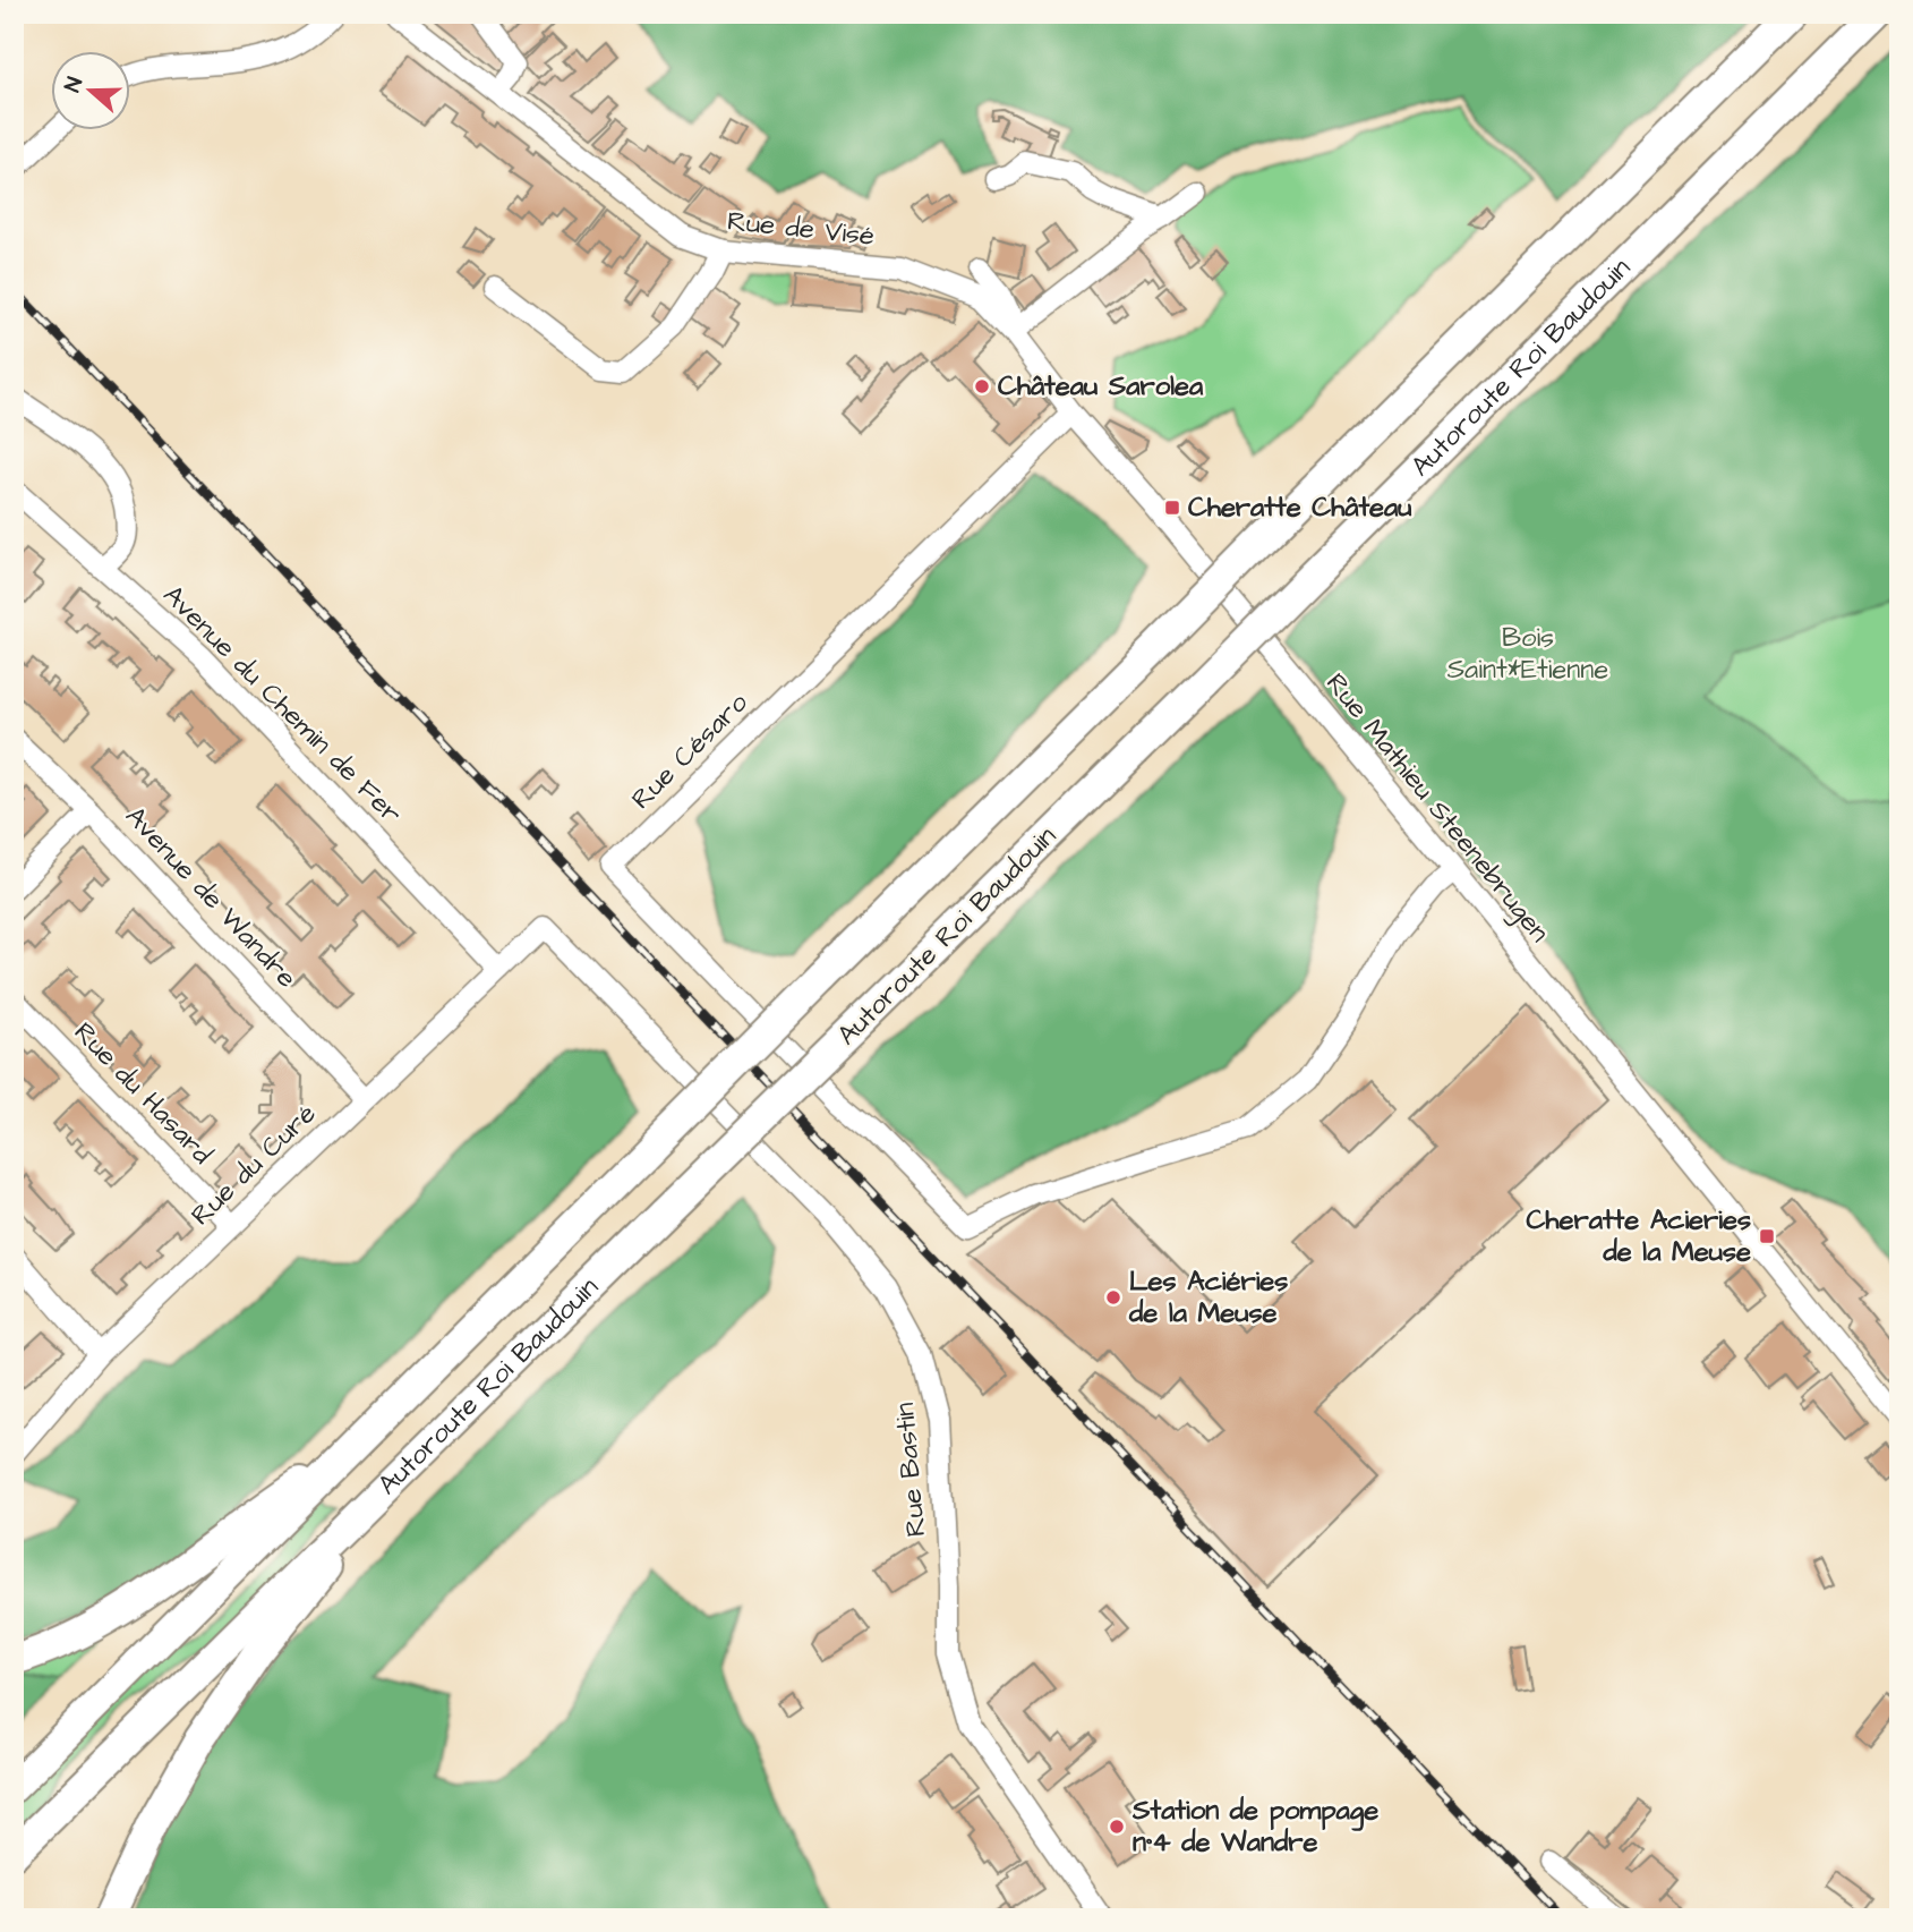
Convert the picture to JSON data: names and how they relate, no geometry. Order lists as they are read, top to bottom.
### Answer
{
  "streets": {
    "highway": ["Autoroute Roi Baudouin"],
    "street": [
      "Rue de Visé",
      "Avenue du Chemin de Fer",
      "Rue Césaro",
      "Rue Mathieu Steenebrugen",
      "Avenue de Wandre",
      "Rue du Hasard",
      "Rue du Curé",
      "Rue Bastin"
    ]
  },
  "crossings": [
    ["Rue de Visé", "Rue Césaro"],
    ["Rue de Visé", "Rue Mathieu Steenebrugen"],
    ["Avenue du Chemin de Fer", "Rue du Curé"],
    ["Rue Césaro", "Rue Mathieu Steenebrugen"],
    ["Avenue de Wandre", "Rue du Curé"],
    ["Rue du Hasard", "Rue du Curé"],
    ["Rue du Curé", "Rue Bastin"]
  ],
  "parks": ["Bois Saint*Etienne"],
  "places": {
    "other": ["Château Sarolea", "Les Aciéries de la Meuse", "Station de pompage n°4 de Wandre"],
    "transit": ["Cheratte Château", "Cheratte Acieries de la Meuse"]
  },
  "north": "left"
}
